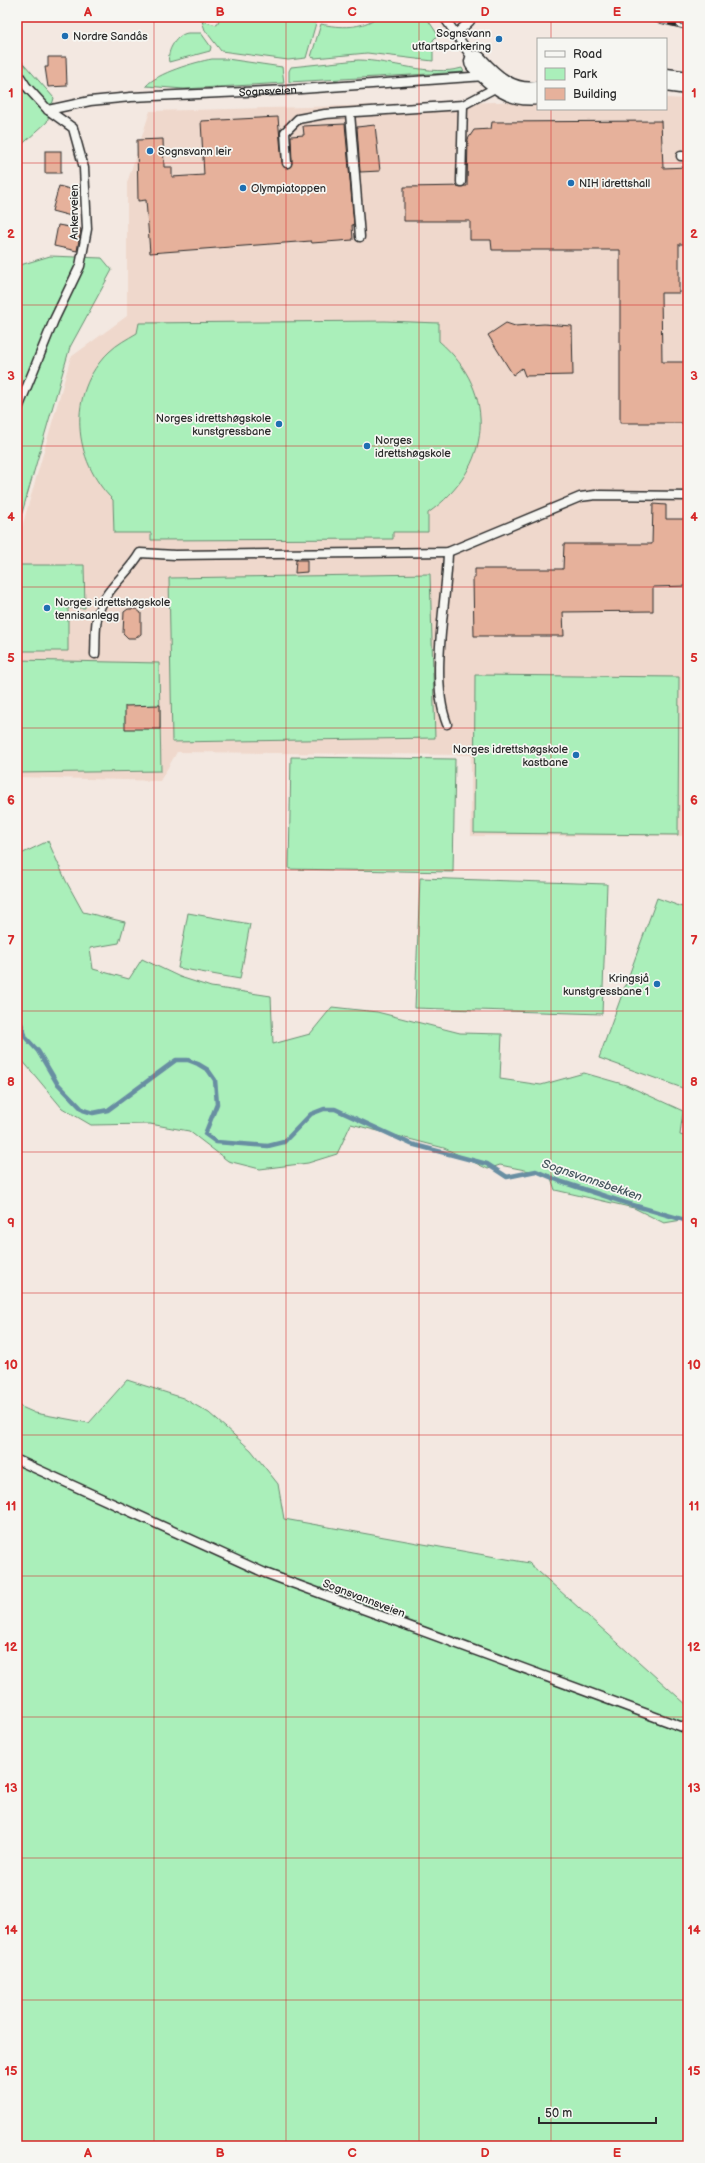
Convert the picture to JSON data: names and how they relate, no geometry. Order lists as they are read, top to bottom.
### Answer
{
  "streets": {
    "lane": ["Sognsveien", "Ankerveien", "Sognsvannsveien"]
  },
  "crossings": [
    ["Sognsveien", "Ankerveien"]
  ],
  "water": ["Sognsvannsbekken"],
  "places": [
    "Nordre Sandås",
    "Sognsvann utfartsparkering",
    "Sognsvann leir",
    "NIH idrettshall",
    "Olympiatoppen",
    "Norges idrettshøgskole kunstgressbane",
    "Norges idrettshøgskole",
    "Norges idrettshøgskole tennisanlegg",
    "Norges idrettshøgskole kastbane",
    "Kringsjå kunstgressbane 1"
  ],
  "legend": ["Road", "Park", "Building"],
  "scale_bar": "50 m",
  "grid": {
    "columns": [
      "A",
      "B",
      "C",
      "D",
      "E"
    ],
    "rows": [
      "1",
      "2",
      "3",
      "4",
      "5",
      "6",
      "7",
      "8",
      "9",
      "10",
      "11",
      "12",
      "13",
      "14",
      "15"
    ]
  }
}
